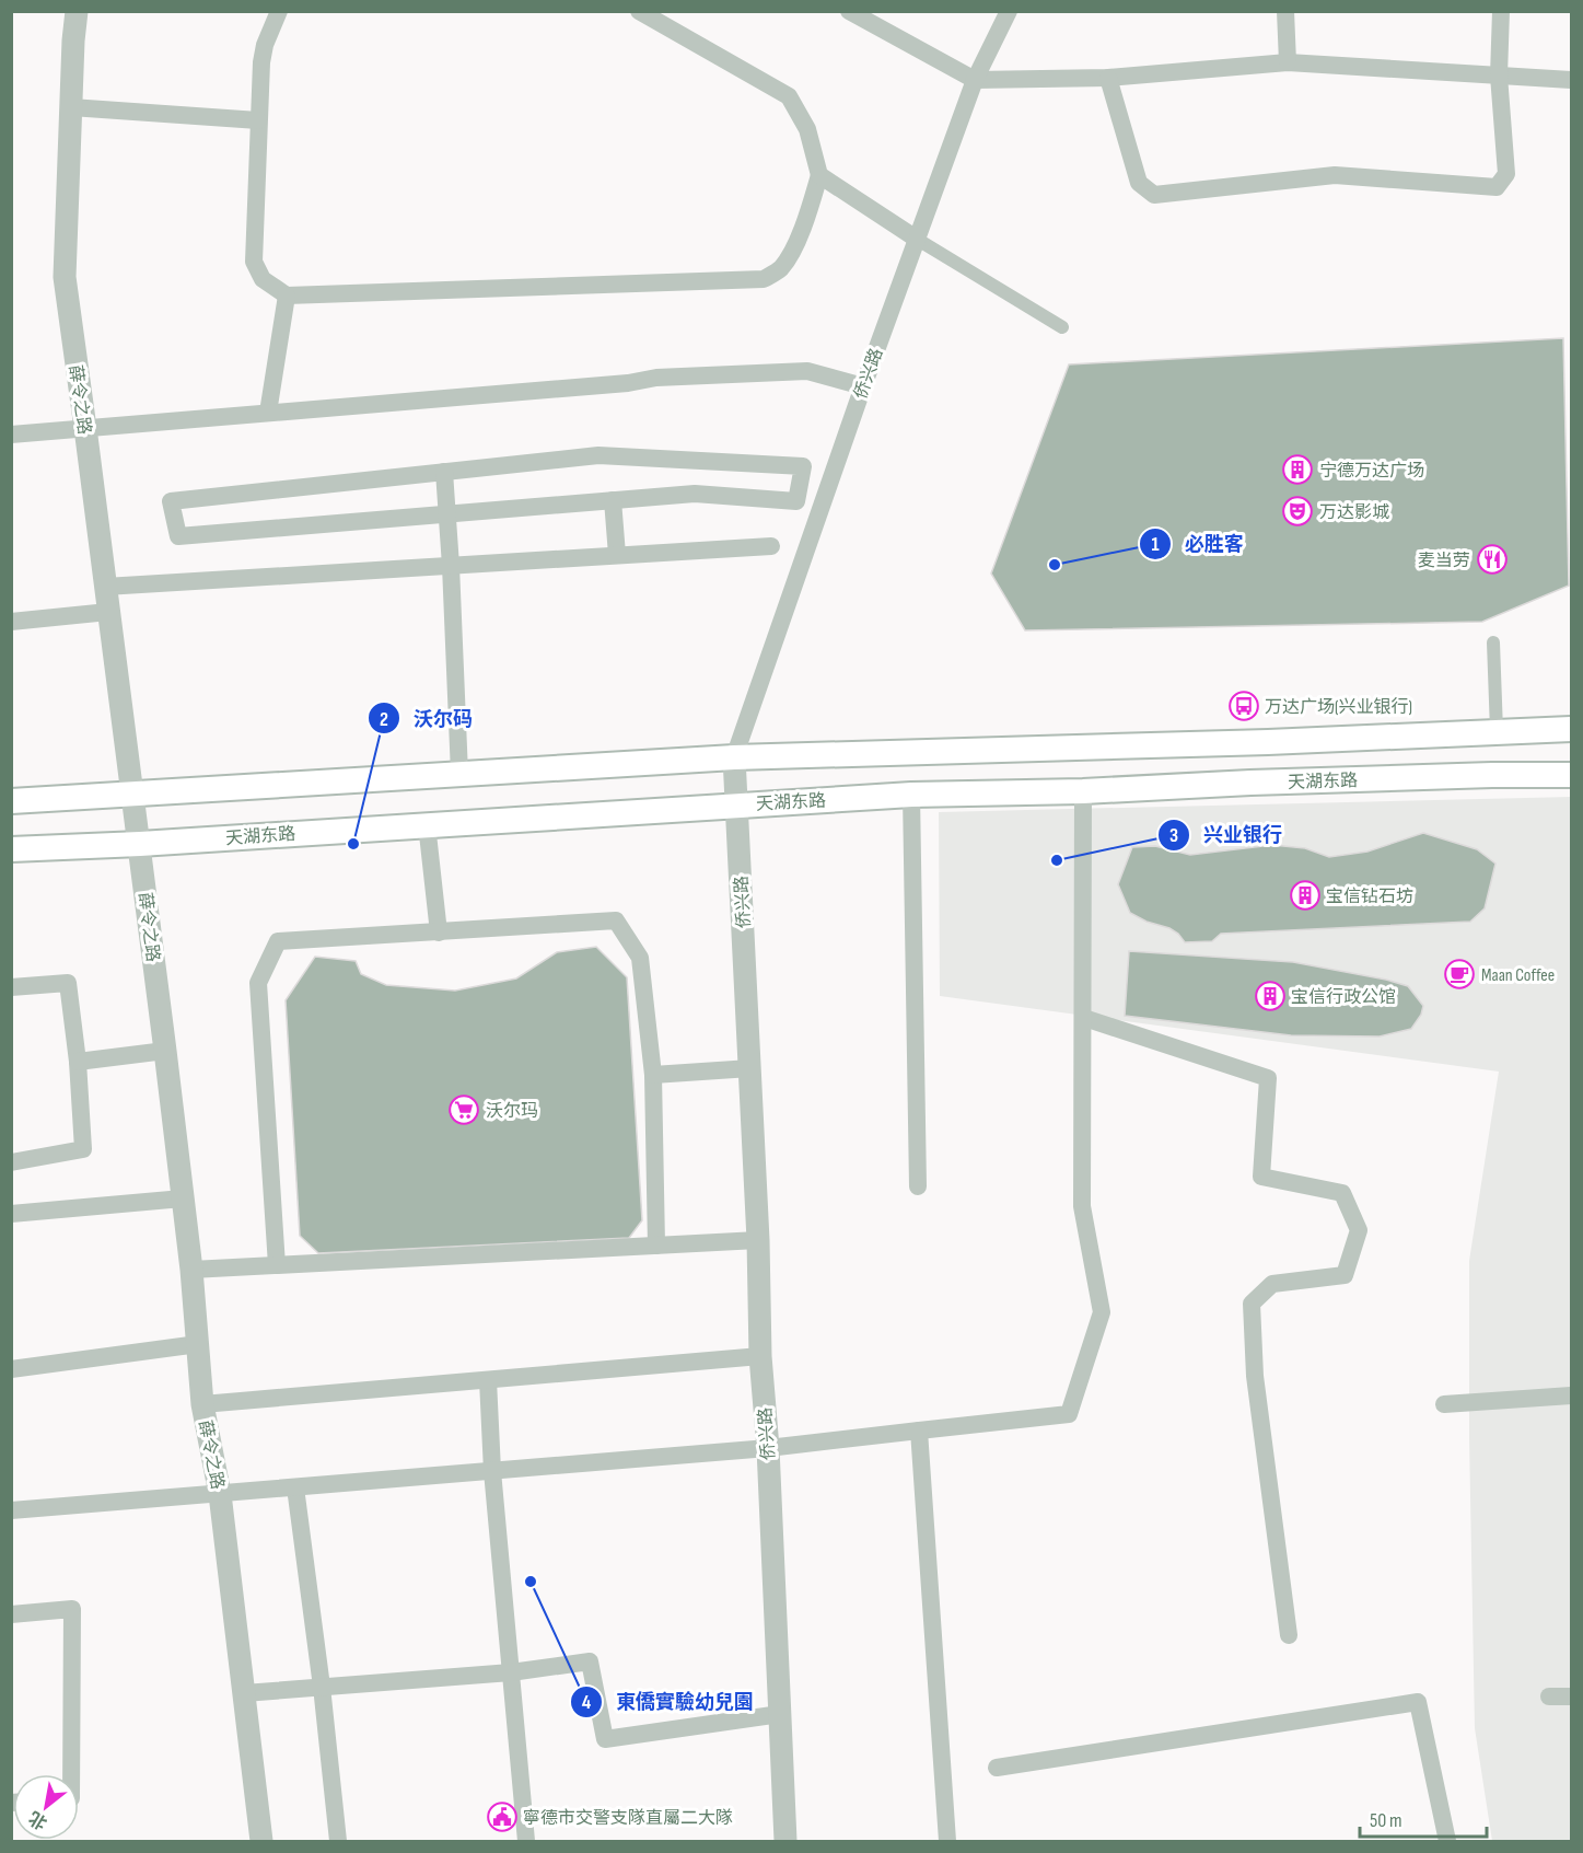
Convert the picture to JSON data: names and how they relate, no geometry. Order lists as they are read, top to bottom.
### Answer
{
  "streets": {
    "main road": ["天湖东路"],
    "street": ["侨兴路", "薛令之路"]
  },
  "crossings": [
    ["侨兴路", "天湖东路"],
    ["薛令之路", "天湖东路"]
  ],
  "places": {
    "building": ["宁德万达广场", "宝信钻石坊", "宝信行政公馆"],
    "theatre": ["万达影城"],
    "restaurant": ["麦当劳"],
    "other": [
      "必胜客",
      "沃尔码",
      "兴业银行",
      "東僑實驗幼兒園"
    ],
    "bus stop": ["万达广场(兴业银行)"],
    "cafe": ["Maan Coffee"],
    "supermarket": ["沃尔玛"],
    "public building": ["寧德市交警支隊直屬二大隊"]
  },
  "scale_bar": "50 m",
  "north": "bottom left"
}
